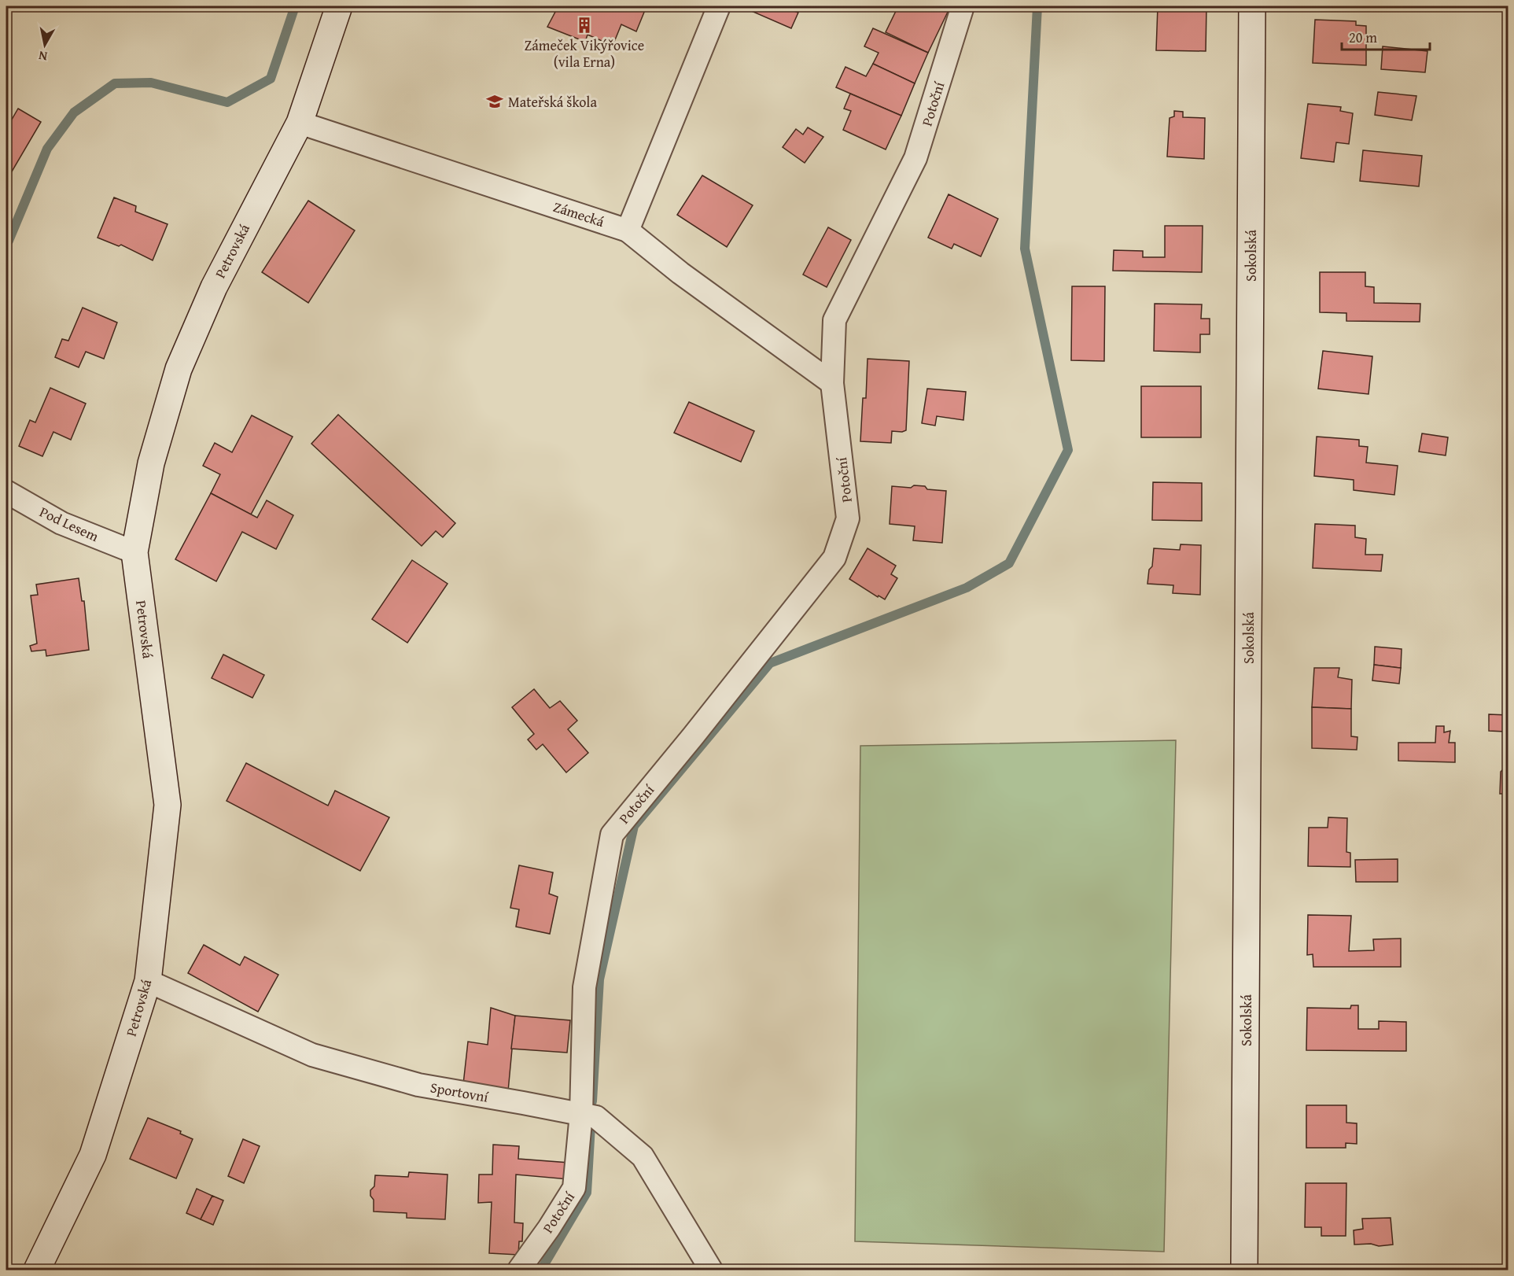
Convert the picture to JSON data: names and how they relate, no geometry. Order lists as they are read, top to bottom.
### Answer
{
  "streets": {
    "street": [
      "Potoční",
      "Zámecká",
      "Petrovská",
      "Sokolská",
      "Pod Lesem",
      "Sportovní"
    ]
  },
  "crossings": [
    ["Potoční", "Sportovní"],
    ["Zámecká", "Petrovská"],
    ["Petrovská", "Pod Lesem"],
    ["Petrovská", "Sportovní"]
  ],
  "places": {
    "building": ["Zámeček Vikýřovice (vila Erna)"],
    "school or university": ["Mateřská škola"]
  },
  "scale_bar": "20 m",
  "north": "bottom"
}
